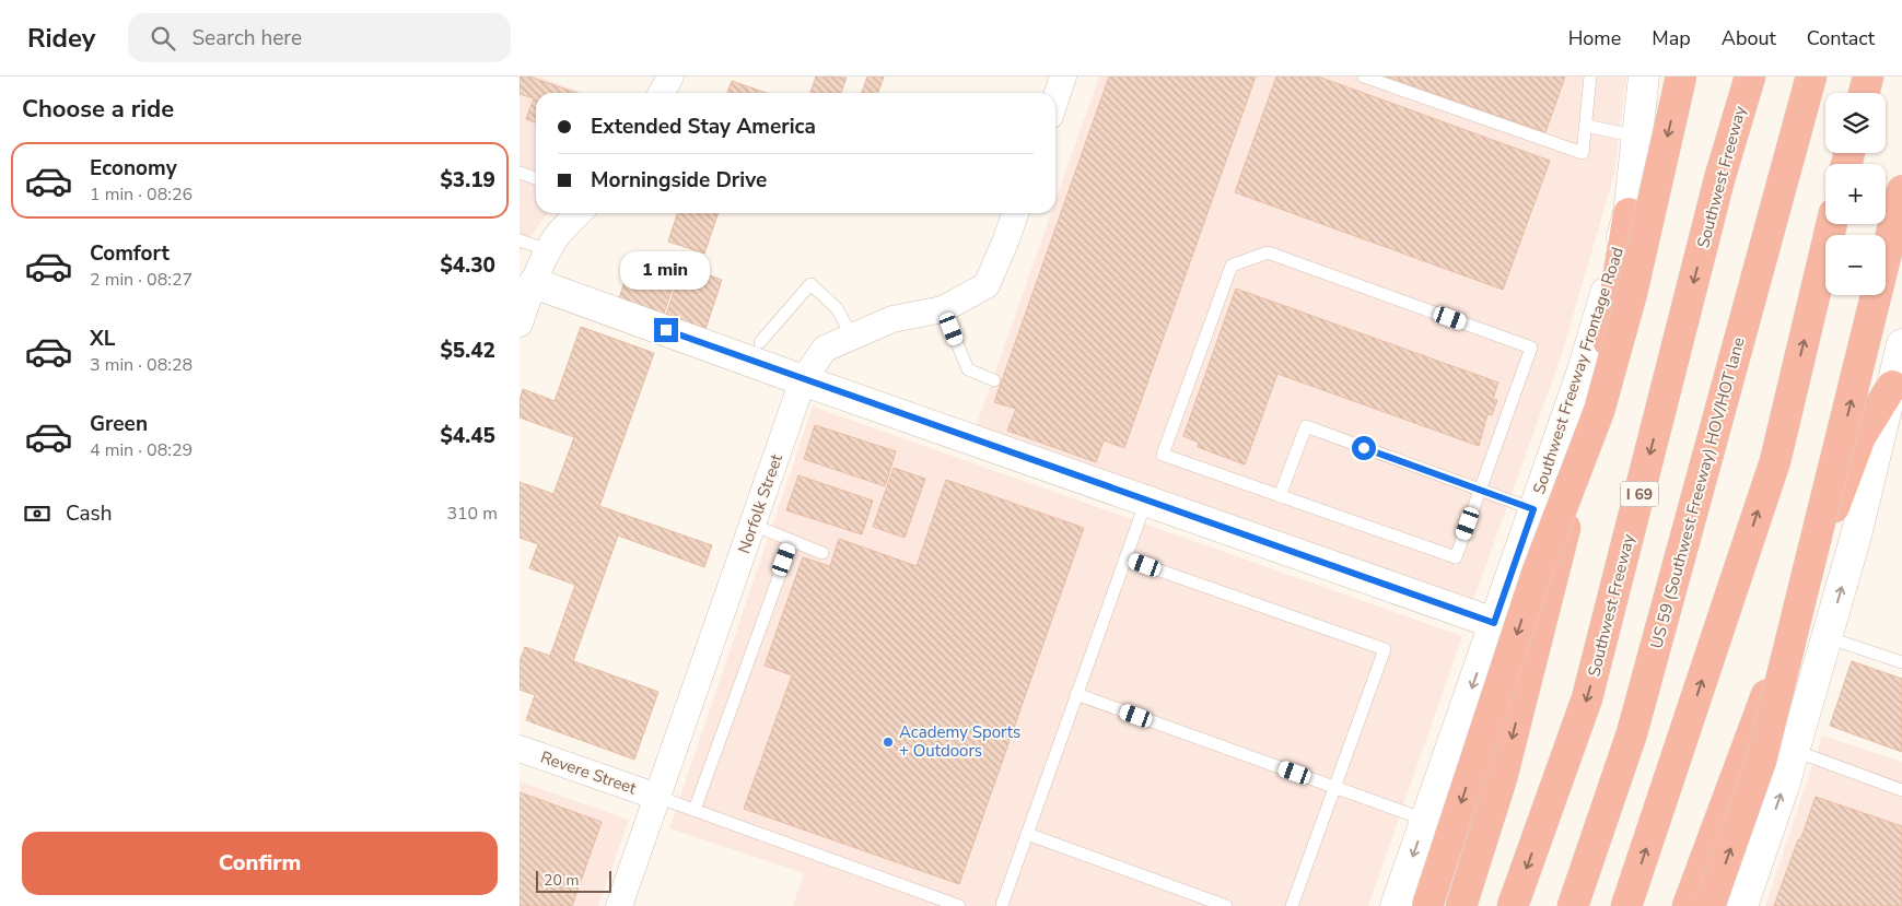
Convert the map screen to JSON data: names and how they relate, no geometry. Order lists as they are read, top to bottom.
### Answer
{
  "streets": {
    "highway": ["Southwest Freeway", "US 59 (Southwest Freeway) HOV/HOT lane", "I 69"],
    "main road": ["Southwest Freeway Frontage Road"],
    "street": ["Norfolk Street", "Revere Street"]
  },
  "crossings": [
    ["Norfolk Street", "Revere Street"]
  ],
  "places": ["Academy Sports + Outdoors"],
  "scale_bar": "20 m",
  "page": {
    "header": "Ridey",
    "search": "Search here",
    "nav": [
      "Home",
      "Map",
      "About",
      "Contact"
    ],
    "heading": "Choose a ride",
    "map_buttons": ["+", "−"],
    "banner": ["Extended Stay America", "Morningside Drive"],
    "list": [
      {
        "name": "Economy",
        "note": "1 min · 08:26",
        "value": "$3.19"
      },
      {
        "name": "Comfort",
        "note": "2 min · 08:27",
        "value": "$4.30"
      },
      {
        "name": "XL",
        "note": "3 min · 08:28",
        "value": "$5.42"
      },
      {
        "name": "Green",
        "note": "4 min · 08:29",
        "value": "$4.45"
      }
    ],
    "bubble": "1 min",
    "pay": ["Cash", "310 m"],
    "buttons": "Confirm",
    "scale": "20 m"
  }
}
